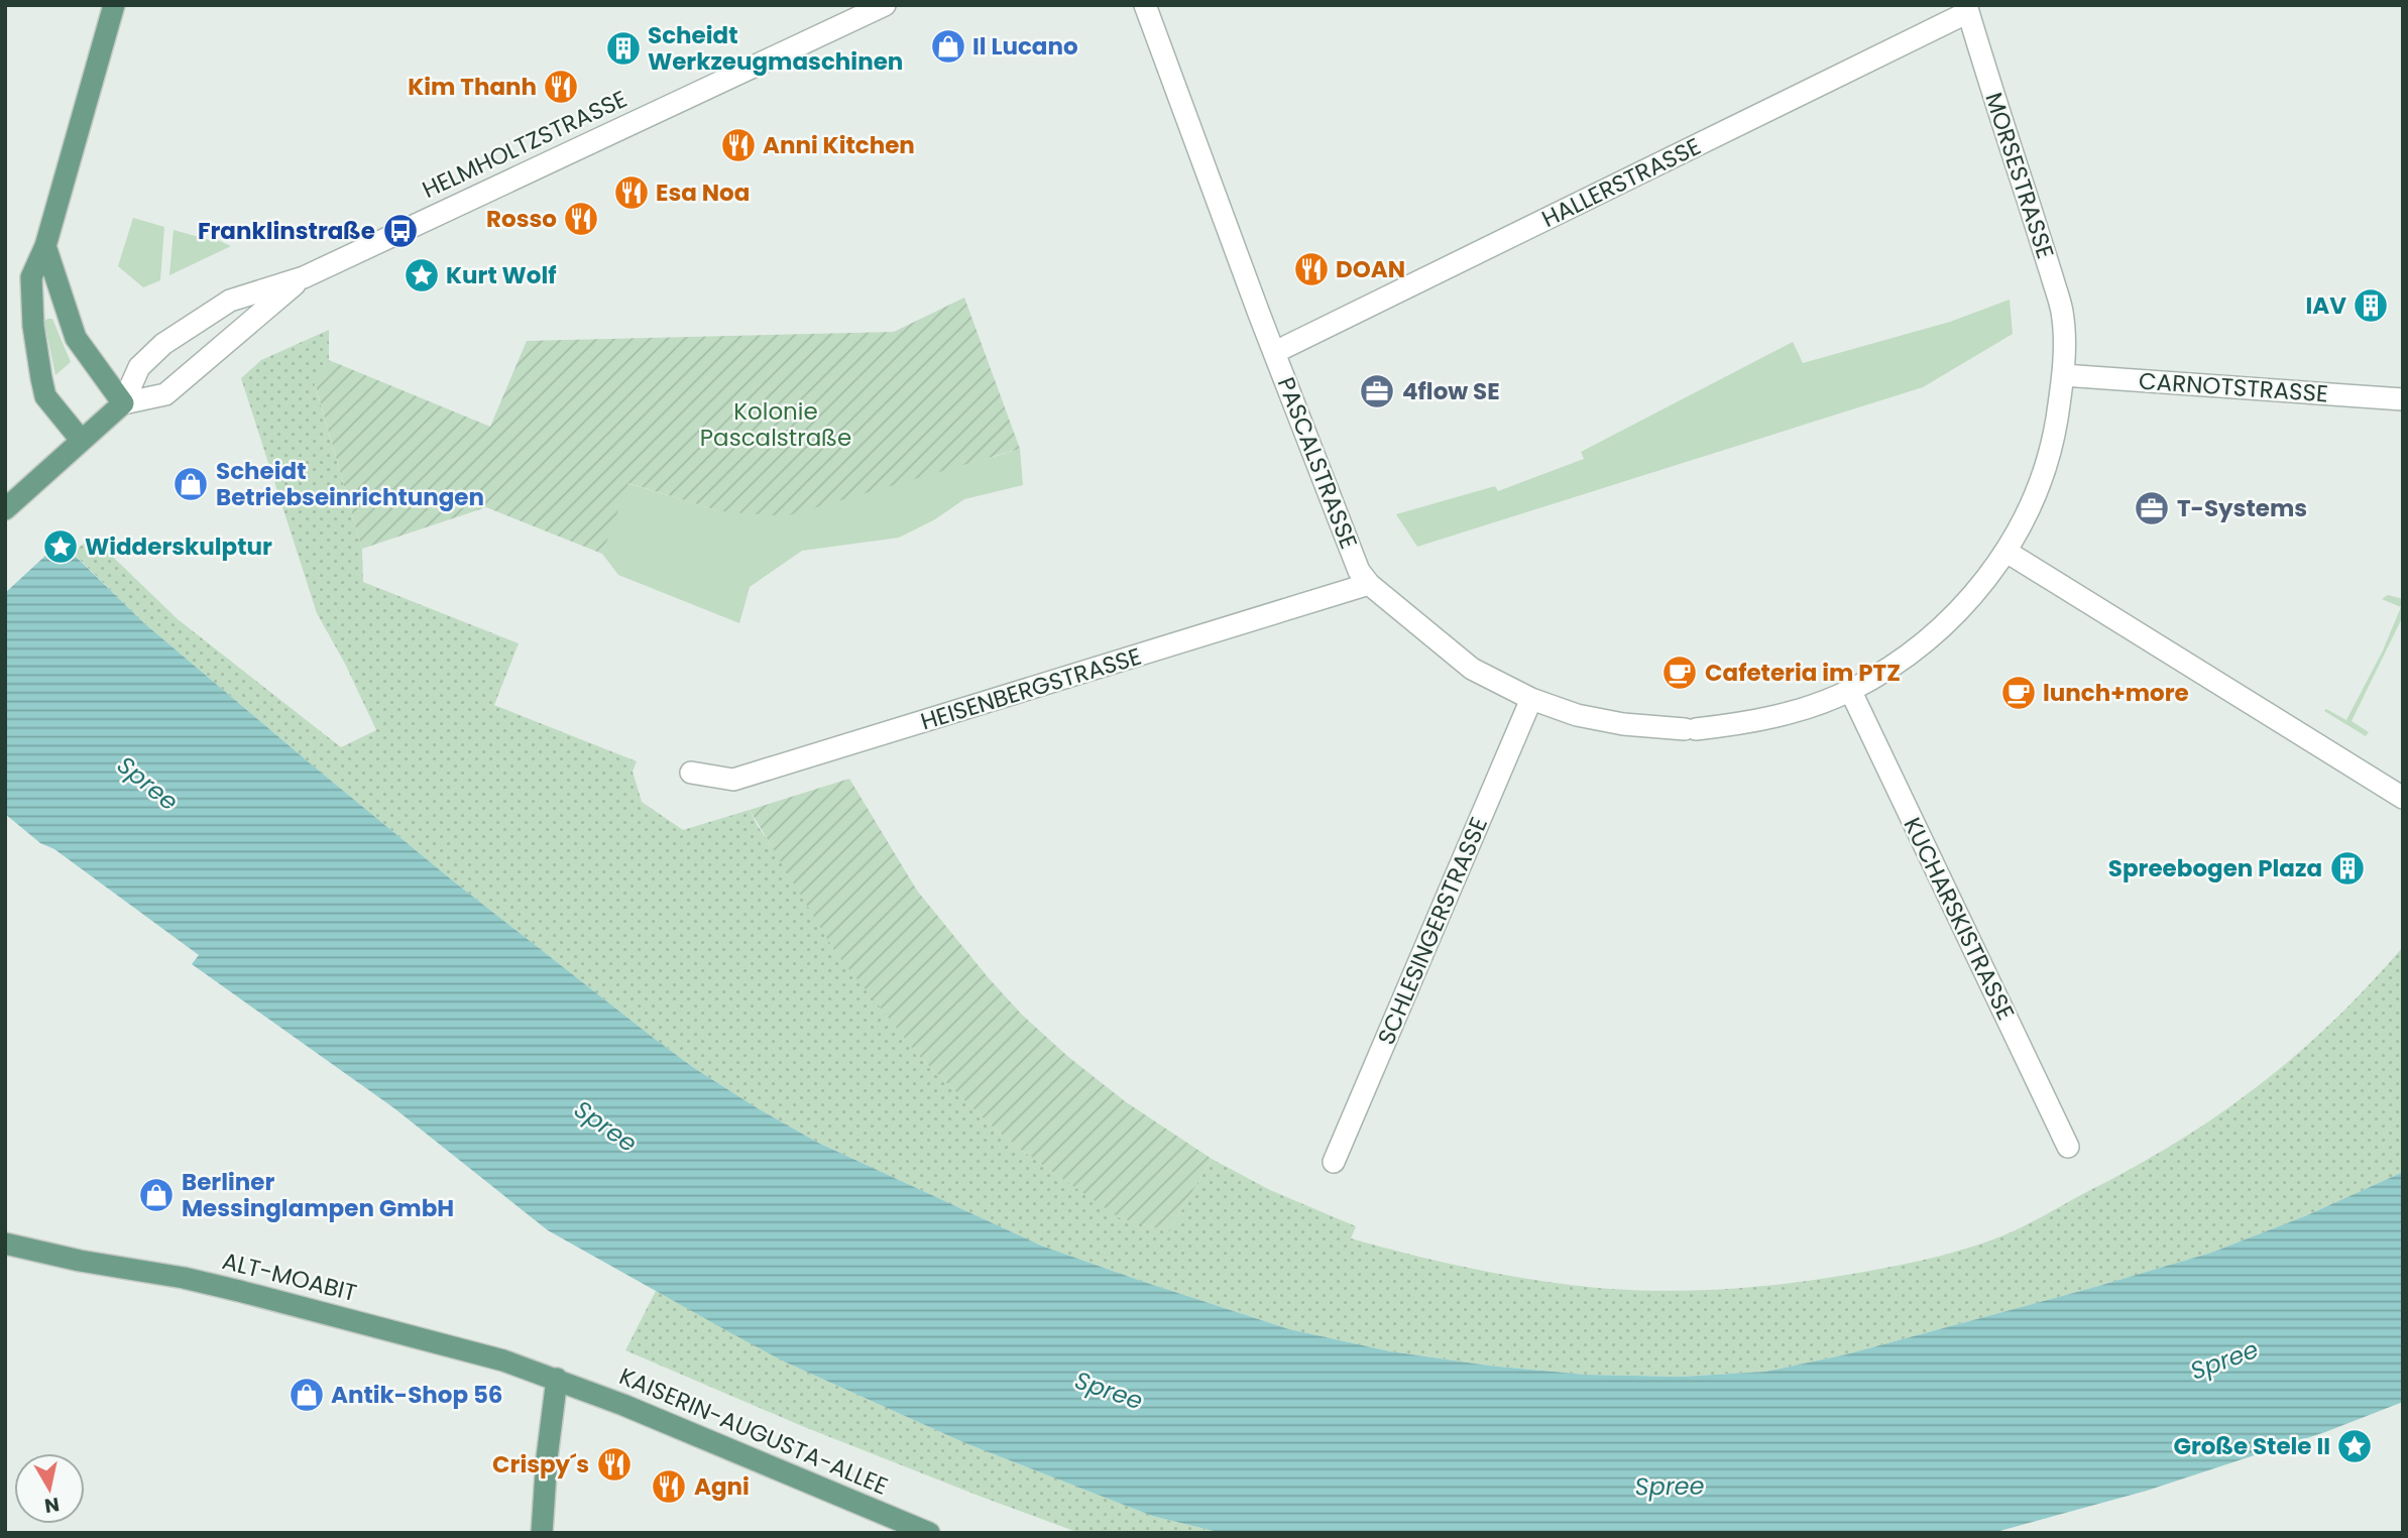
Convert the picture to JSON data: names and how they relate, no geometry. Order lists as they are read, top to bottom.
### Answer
{
  "streets": {
    "main road": ["HELMHOLTZSTRASSE", "ALT-MOABIT", "KAISERIN-AUGUSTA-ALLEE"],
    "street": [
      "MORSESTRASSE",
      "HALLERSTRASSE",
      "CARNOTSTRASSE",
      "PASCALSTRASSE",
      "HEISENBERGSTRASSE",
      "KUCHARSKISTRASSE",
      "SCHLESINGERSTRASSE"
    ]
  },
  "crossings": [
    ["MORSESTRASSE", "HALLERSTRASSE"],
    ["MORSESTRASSE", "PASCALSTRASSE"],
    ["HALLERSTRASSE", "PASCALSTRASSE"],
    ["CARNOTSTRASSE", "PASCALSTRASSE"],
    ["PASCALSTRASSE", "HEISENBERGSTRASSE"],
    ["PASCALSTRASSE", "KUCHARSKISTRASSE"],
    ["PASCALSTRASSE", "SCHLESINGERSTRASSE"],
    ["ALT-MOABIT", "KAISERIN-AUGUSTA-ALLEE"]
  ],
  "water": ["Spree"],
  "parks": ["Kolonie Pascalstraße"],
  "places": {
    "shop": [
      "Il Lucano",
      "Scheidt Betriebseinrichtungen",
      "Berliner Messinglampen GmbH",
      "Antik-Shop 56"
    ],
    "building": ["Scheidt Werkzeugmaschinen", "IAV", "Spreebogen Plaza"],
    "restaurant": [
      "Kim Thanh",
      "Anni Kitchen",
      "Esa Noa",
      "Rosso",
      "DOAN",
      "Crispy´s",
      "Agni"
    ],
    "bus stop": ["Franklinstraße"],
    "place": ["Kurt Wolf", "Widderskulptur", "Große Stele II"],
    "office": ["4flow SE", "T-Systems"],
    "cafe": ["Cafeteria im PTZ", "lunch+more"]
  },
  "north": "bottom"
}
